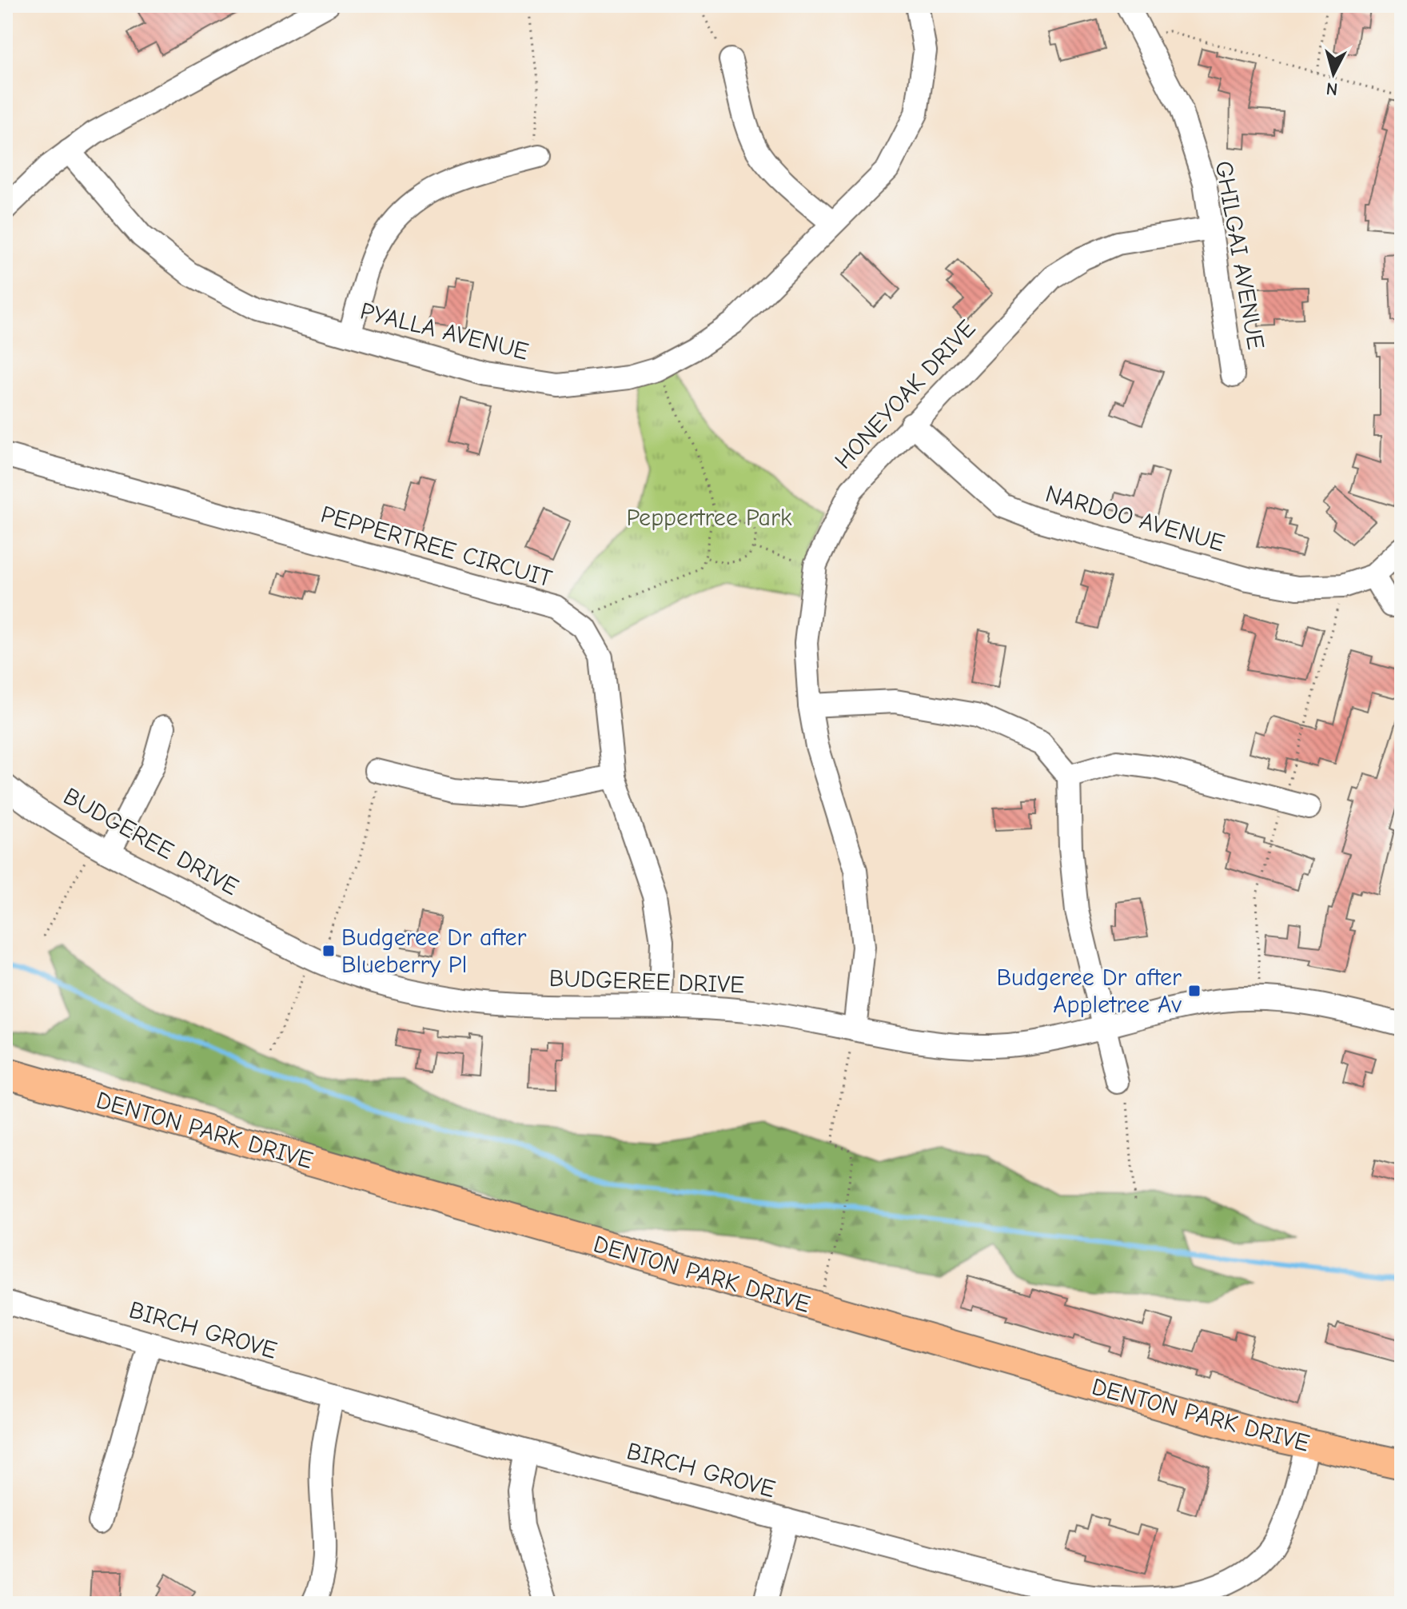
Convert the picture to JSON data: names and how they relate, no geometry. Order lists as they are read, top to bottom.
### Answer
{
  "streets": {
    "main road": ["DENTON PARK DRIVE"],
    "street": [
      "GHILGAI AVENUE",
      "PYALLA AVENUE",
      "HONEYOAK DRIVE",
      "NARDOO AVENUE",
      "PEPPERTREE CIRCUIT",
      "BUDGEREE DRIVE",
      "BIRCH GROVE"
    ]
  },
  "crossings": [
    ["GHILGAI AVENUE", "HONEYOAK DRIVE"],
    ["HONEYOAK DRIVE", "NARDOO AVENUE"],
    ["HONEYOAK DRIVE", "BUDGEREE DRIVE"],
    ["PEPPERTREE CIRCUIT", "BUDGEREE DRIVE"],
    ["DENTON PARK DRIVE", "BIRCH GROVE"]
  ],
  "parks": ["Peppertree Park"],
  "places": {
    "transit": ["Budgeree Dr after Blueberry Pl", "Budgeree Dr after Appletree Av"]
  },
  "north": "bottom"
}
